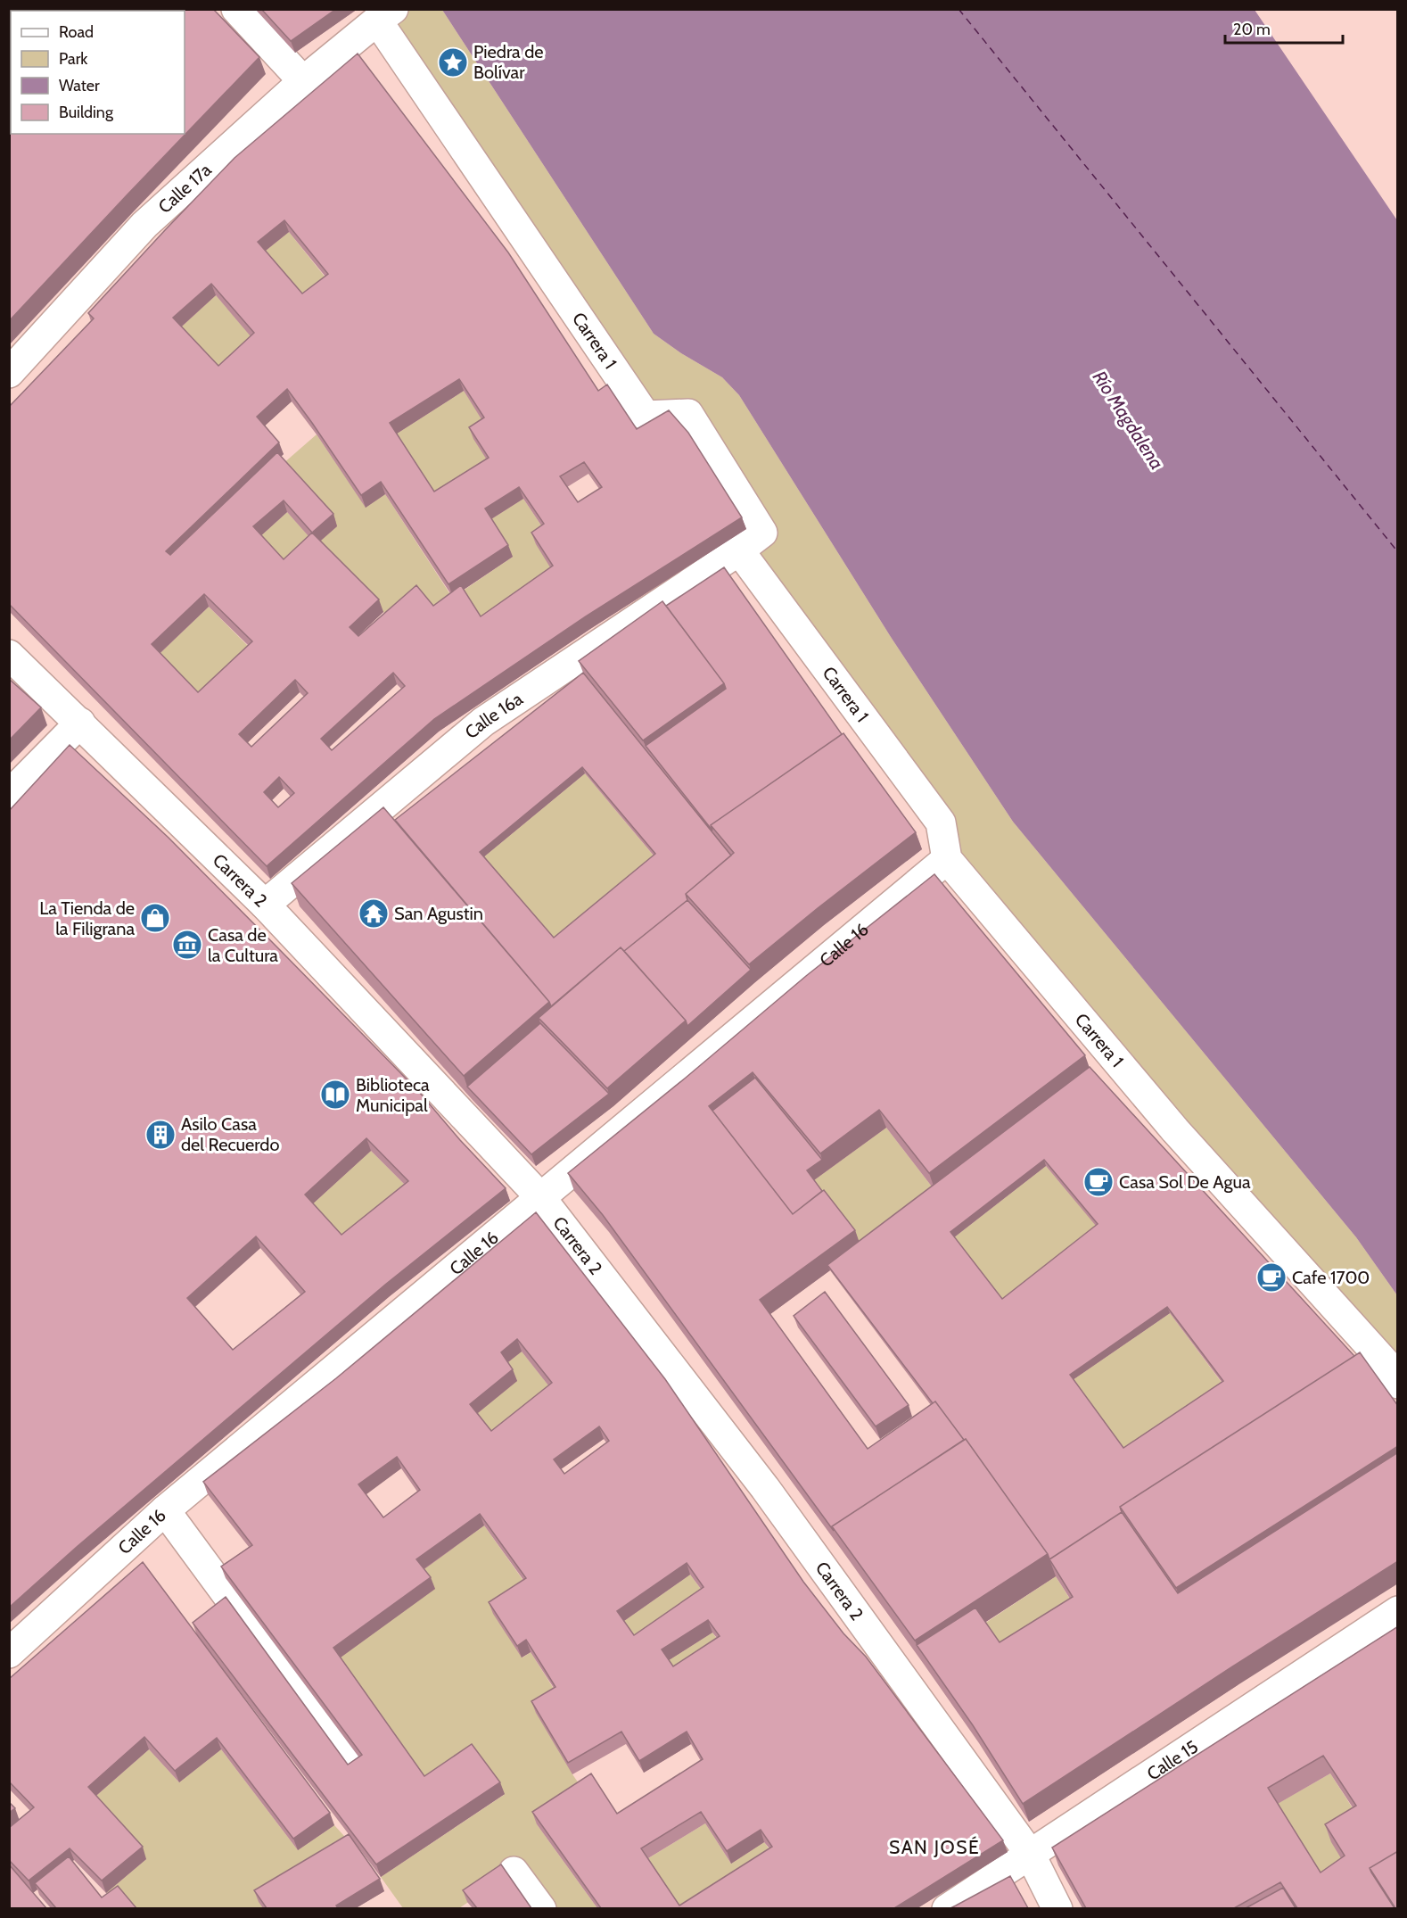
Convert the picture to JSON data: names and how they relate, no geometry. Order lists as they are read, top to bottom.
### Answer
{
  "streets": {
    "street": [
      "Calle 17a",
      "Carrera 1",
      "Calle 16a",
      "Carrera 2",
      "Calle 16",
      "Calle 15"
    ]
  },
  "crossings": [
    ["Calle 17a", "Carrera 1"],
    ["Carrera 1", "Calle 16a"],
    ["Carrera 1", "Calle 16"],
    ["Calle 16a", "Carrera 2"],
    ["Carrera 2", "Calle 16"],
    ["Carrera 2", "Calle 15"]
  ],
  "districts": ["SAN JOSÉ"],
  "water": ["Río Magdalena"],
  "places": {
    "place": ["Piedra de Bolívar"],
    "temple": ["San Agustin"],
    "shop": ["La Tienda de la Filigrana"],
    "museum": ["Casa de la Cultura"],
    "library": ["Biblioteca Municipal"],
    "building": ["Asilo Casa del Recuerdo"],
    "cafe": ["Casa Sol De Agua", "Cafe 1700"]
  },
  "legend": [
    "Road",
    "Park",
    "Water",
    "Building"
  ],
  "scale_bar": "20 m"
}
